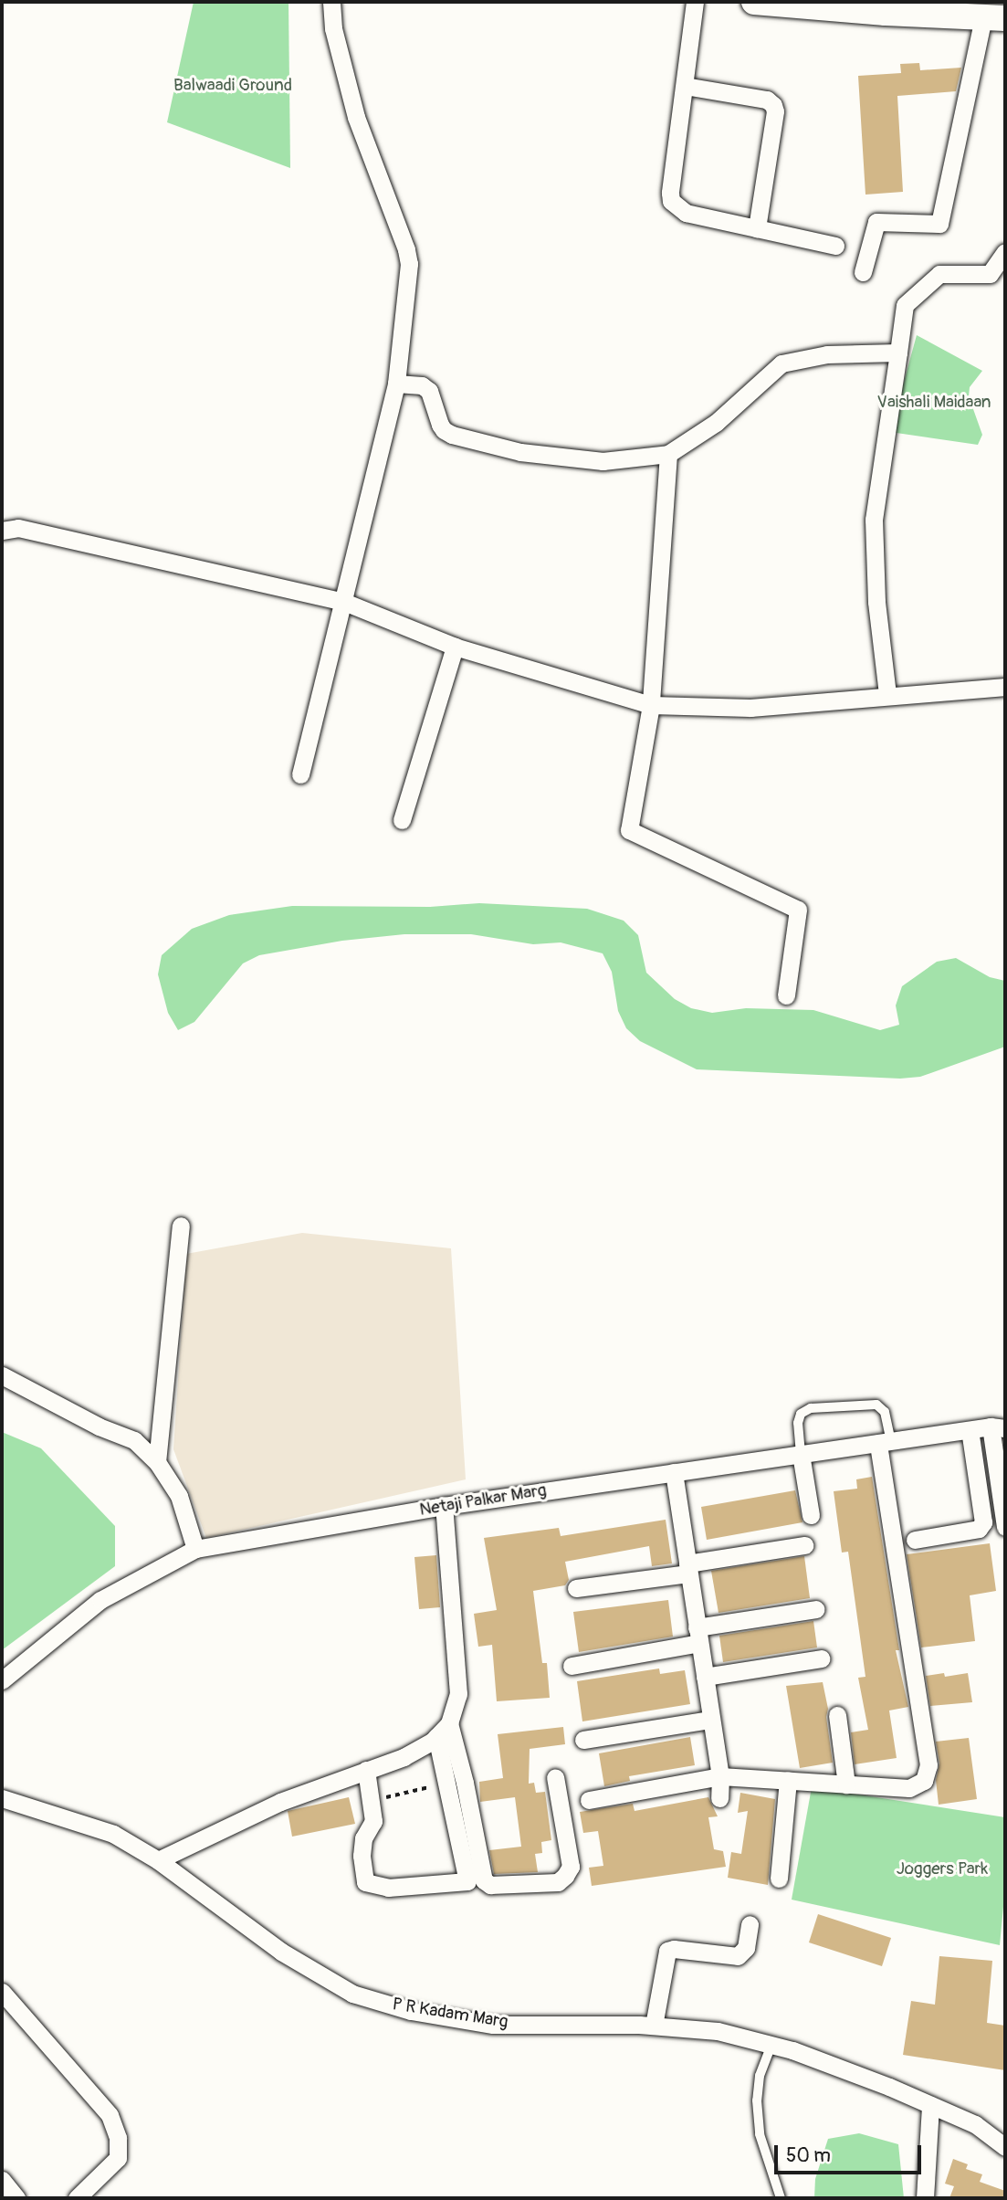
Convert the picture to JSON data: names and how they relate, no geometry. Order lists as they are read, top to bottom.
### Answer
{
  "streets": {
    "street": ["Netaji Palkar Marg", "P R Kadam Marg"]
  },
  "parks": ["Balwaadi Ground", "Vaishali Maidaan", "Joggers Park"],
  "scale_bar": "50 m"
}
